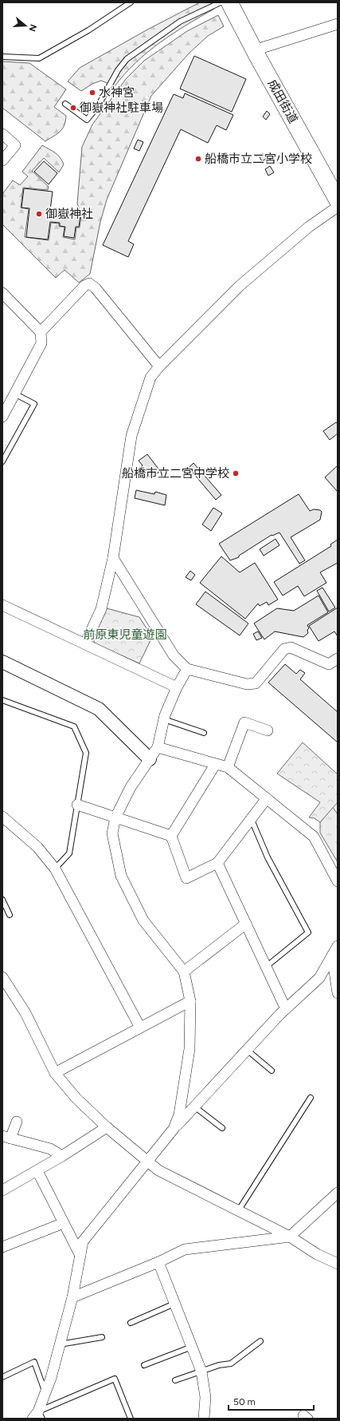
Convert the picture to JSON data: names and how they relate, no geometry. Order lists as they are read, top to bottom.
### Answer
{
  "streets": {
    "highway": ["成田街道"]
  },
  "parks": ["前原東児童遊園"],
  "places": [
    "水神宮",
    "御嶽神社駐車場",
    "船橋市立二宮小学校",
    "御嶽神社",
    "船橋市立二宮中学校"
  ],
  "scale_bar": "50 m",
  "north": "right"
}
